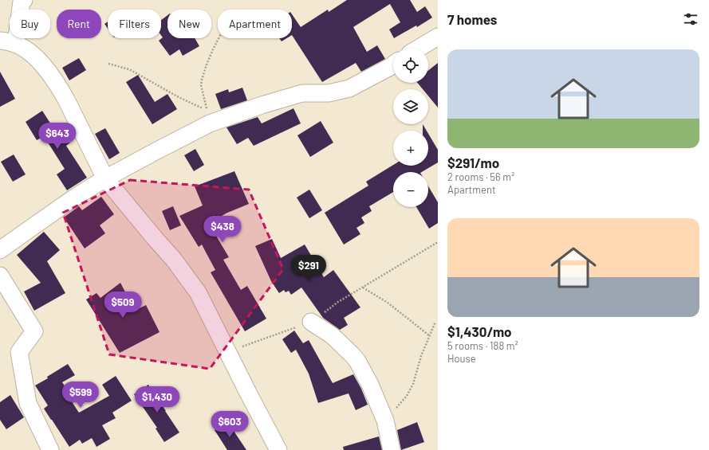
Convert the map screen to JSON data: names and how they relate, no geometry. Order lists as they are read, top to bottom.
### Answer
{
  "page": {
    "heading": "7 homes",
    "chip": [
      "Buy",
      "Rent",
      "Filters",
      "New",
      "Apartment"
    ],
    "list": [
      {
        "name": "$291/mo",
        "note": "2 rooms · 56 m² · Apartment"
      },
      {
        "name": "$1,430/mo",
        "note": "5 rooms · 188 m² · House"
      }
    ],
    "map_buttons": ["+", "−"],
    "price": [
      "$643",
      "$438",
      "$291",
      "$509",
      "$599",
      "$1,430",
      "$603"
    ]
  }
}
